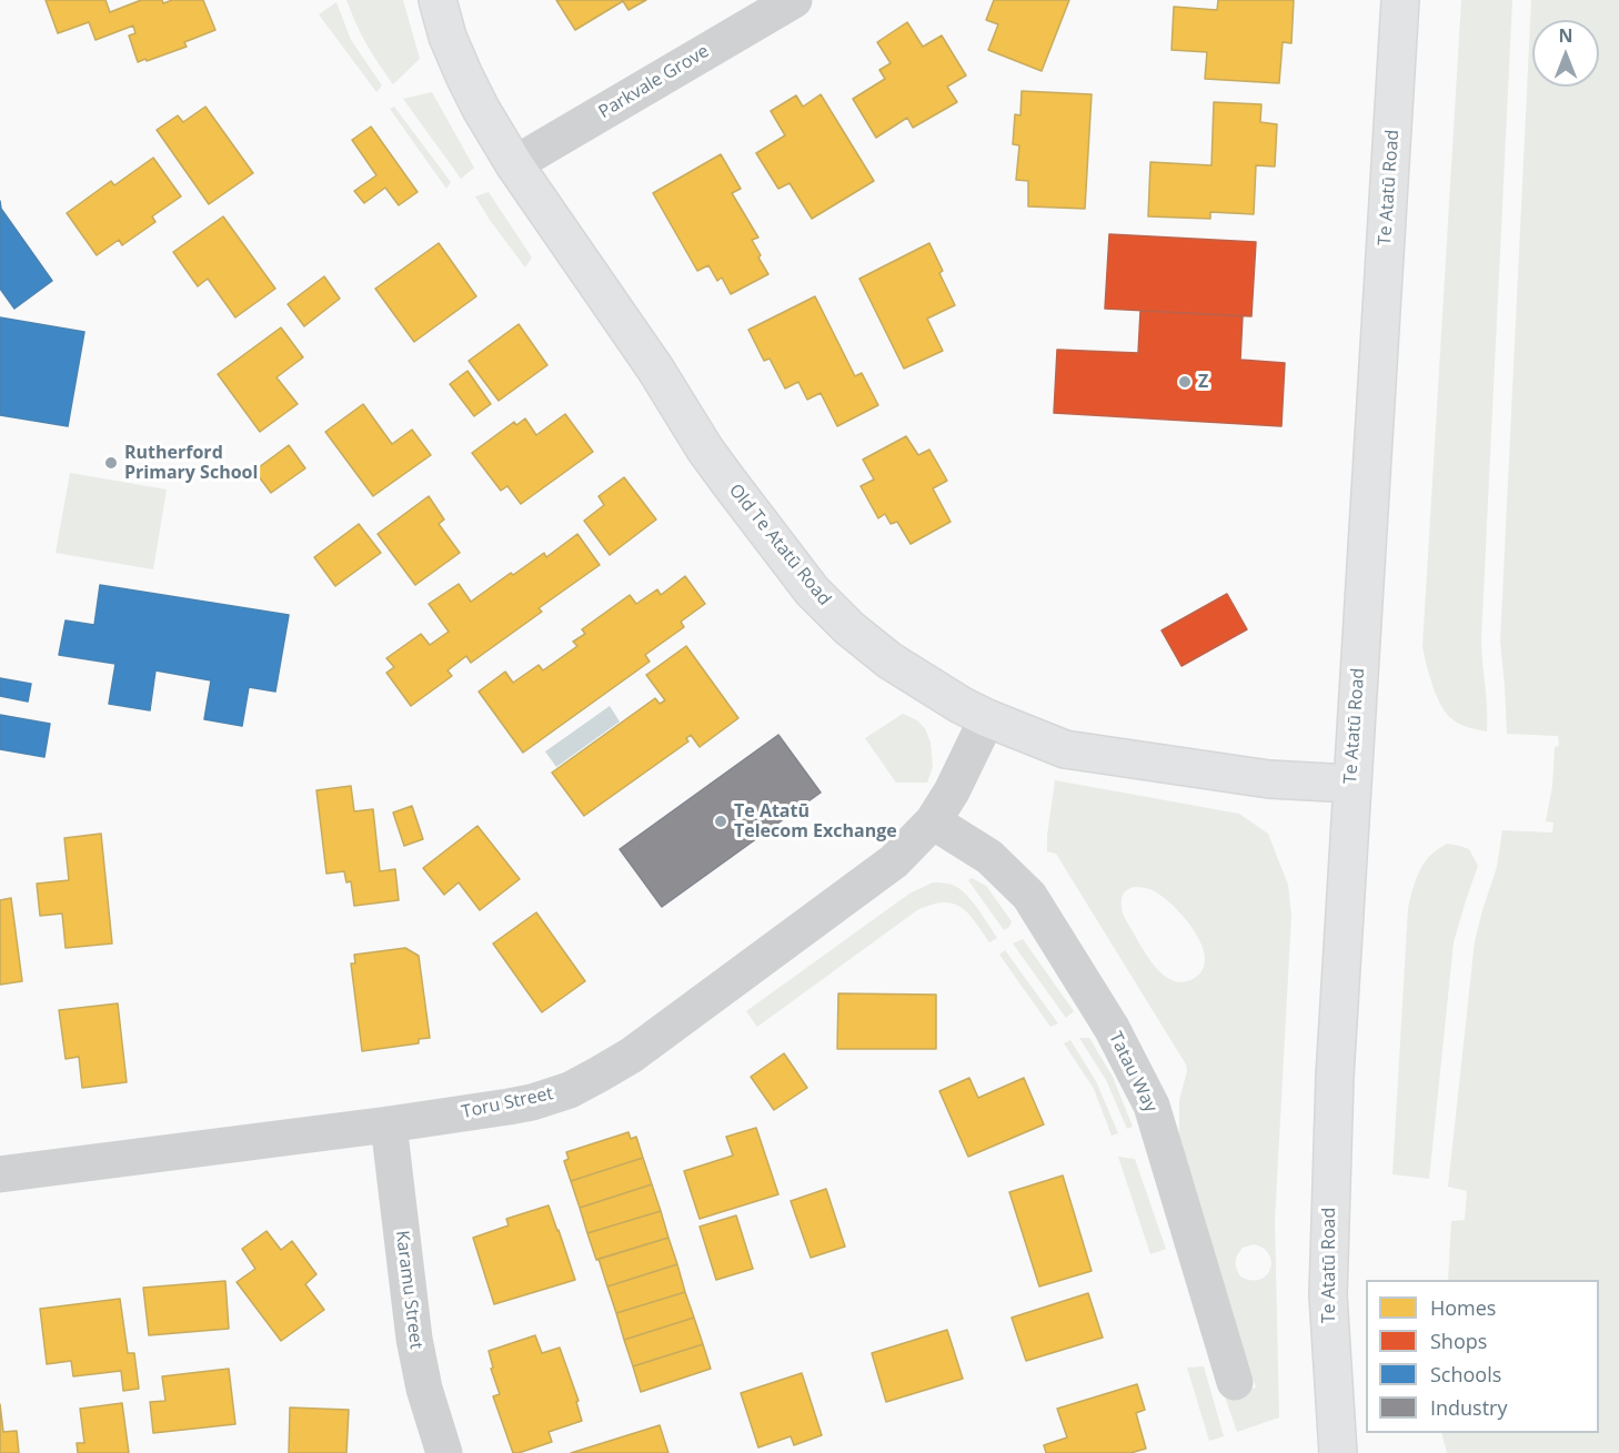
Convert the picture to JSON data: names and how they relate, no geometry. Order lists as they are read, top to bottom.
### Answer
{
  "streets": {
    "main road": ["Te Atatū Road", "Old Te Atatū Road"],
    "street": [
      "Parkvale Grove",
      "Tatau Way",
      "Toru Street",
      "Karamu Street"
    ]
  },
  "crossings": [
    ["Parkvale Grove", "Old Te Atatū Road"],
    ["Te Atatū Road", "Old Te Atatū Road"],
    ["Old Te Atatū Road", "Toru Street"],
    ["Tatau Way", "Toru Street"],
    ["Toru Street", "Karamu Street"]
  ],
  "places": ["Z", "Rutherford Primary School", "Te Atatū Telecom Exchange"],
  "legend": [
    "Homes",
    "Shops",
    "Schools",
    "Industry"
  ],
  "north": "top"
}
